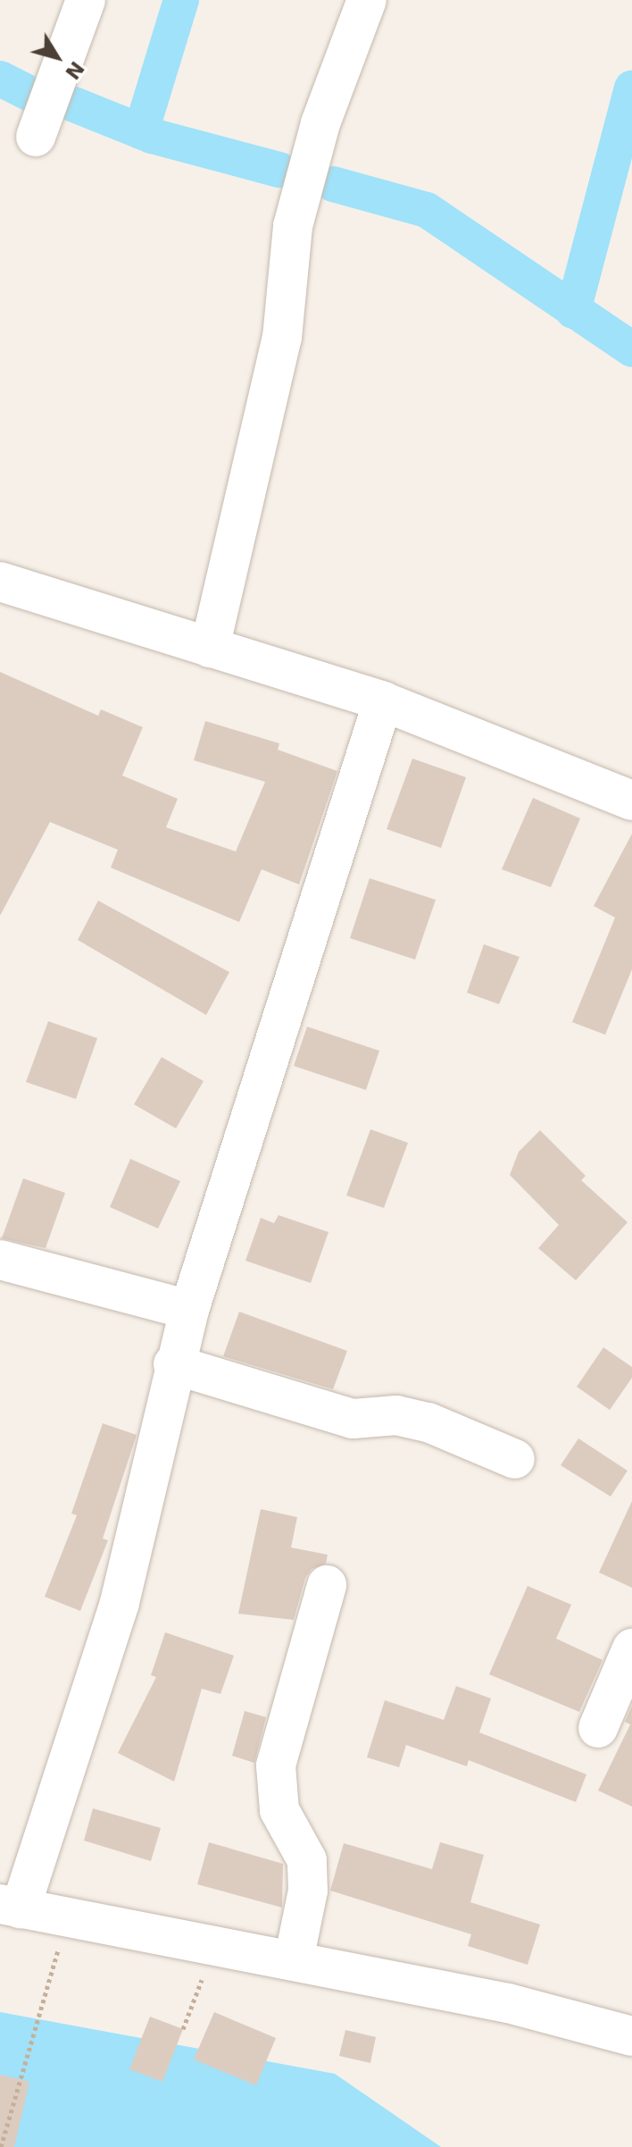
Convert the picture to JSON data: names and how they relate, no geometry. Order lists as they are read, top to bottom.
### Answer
{
  "north": "bottom right"
}
